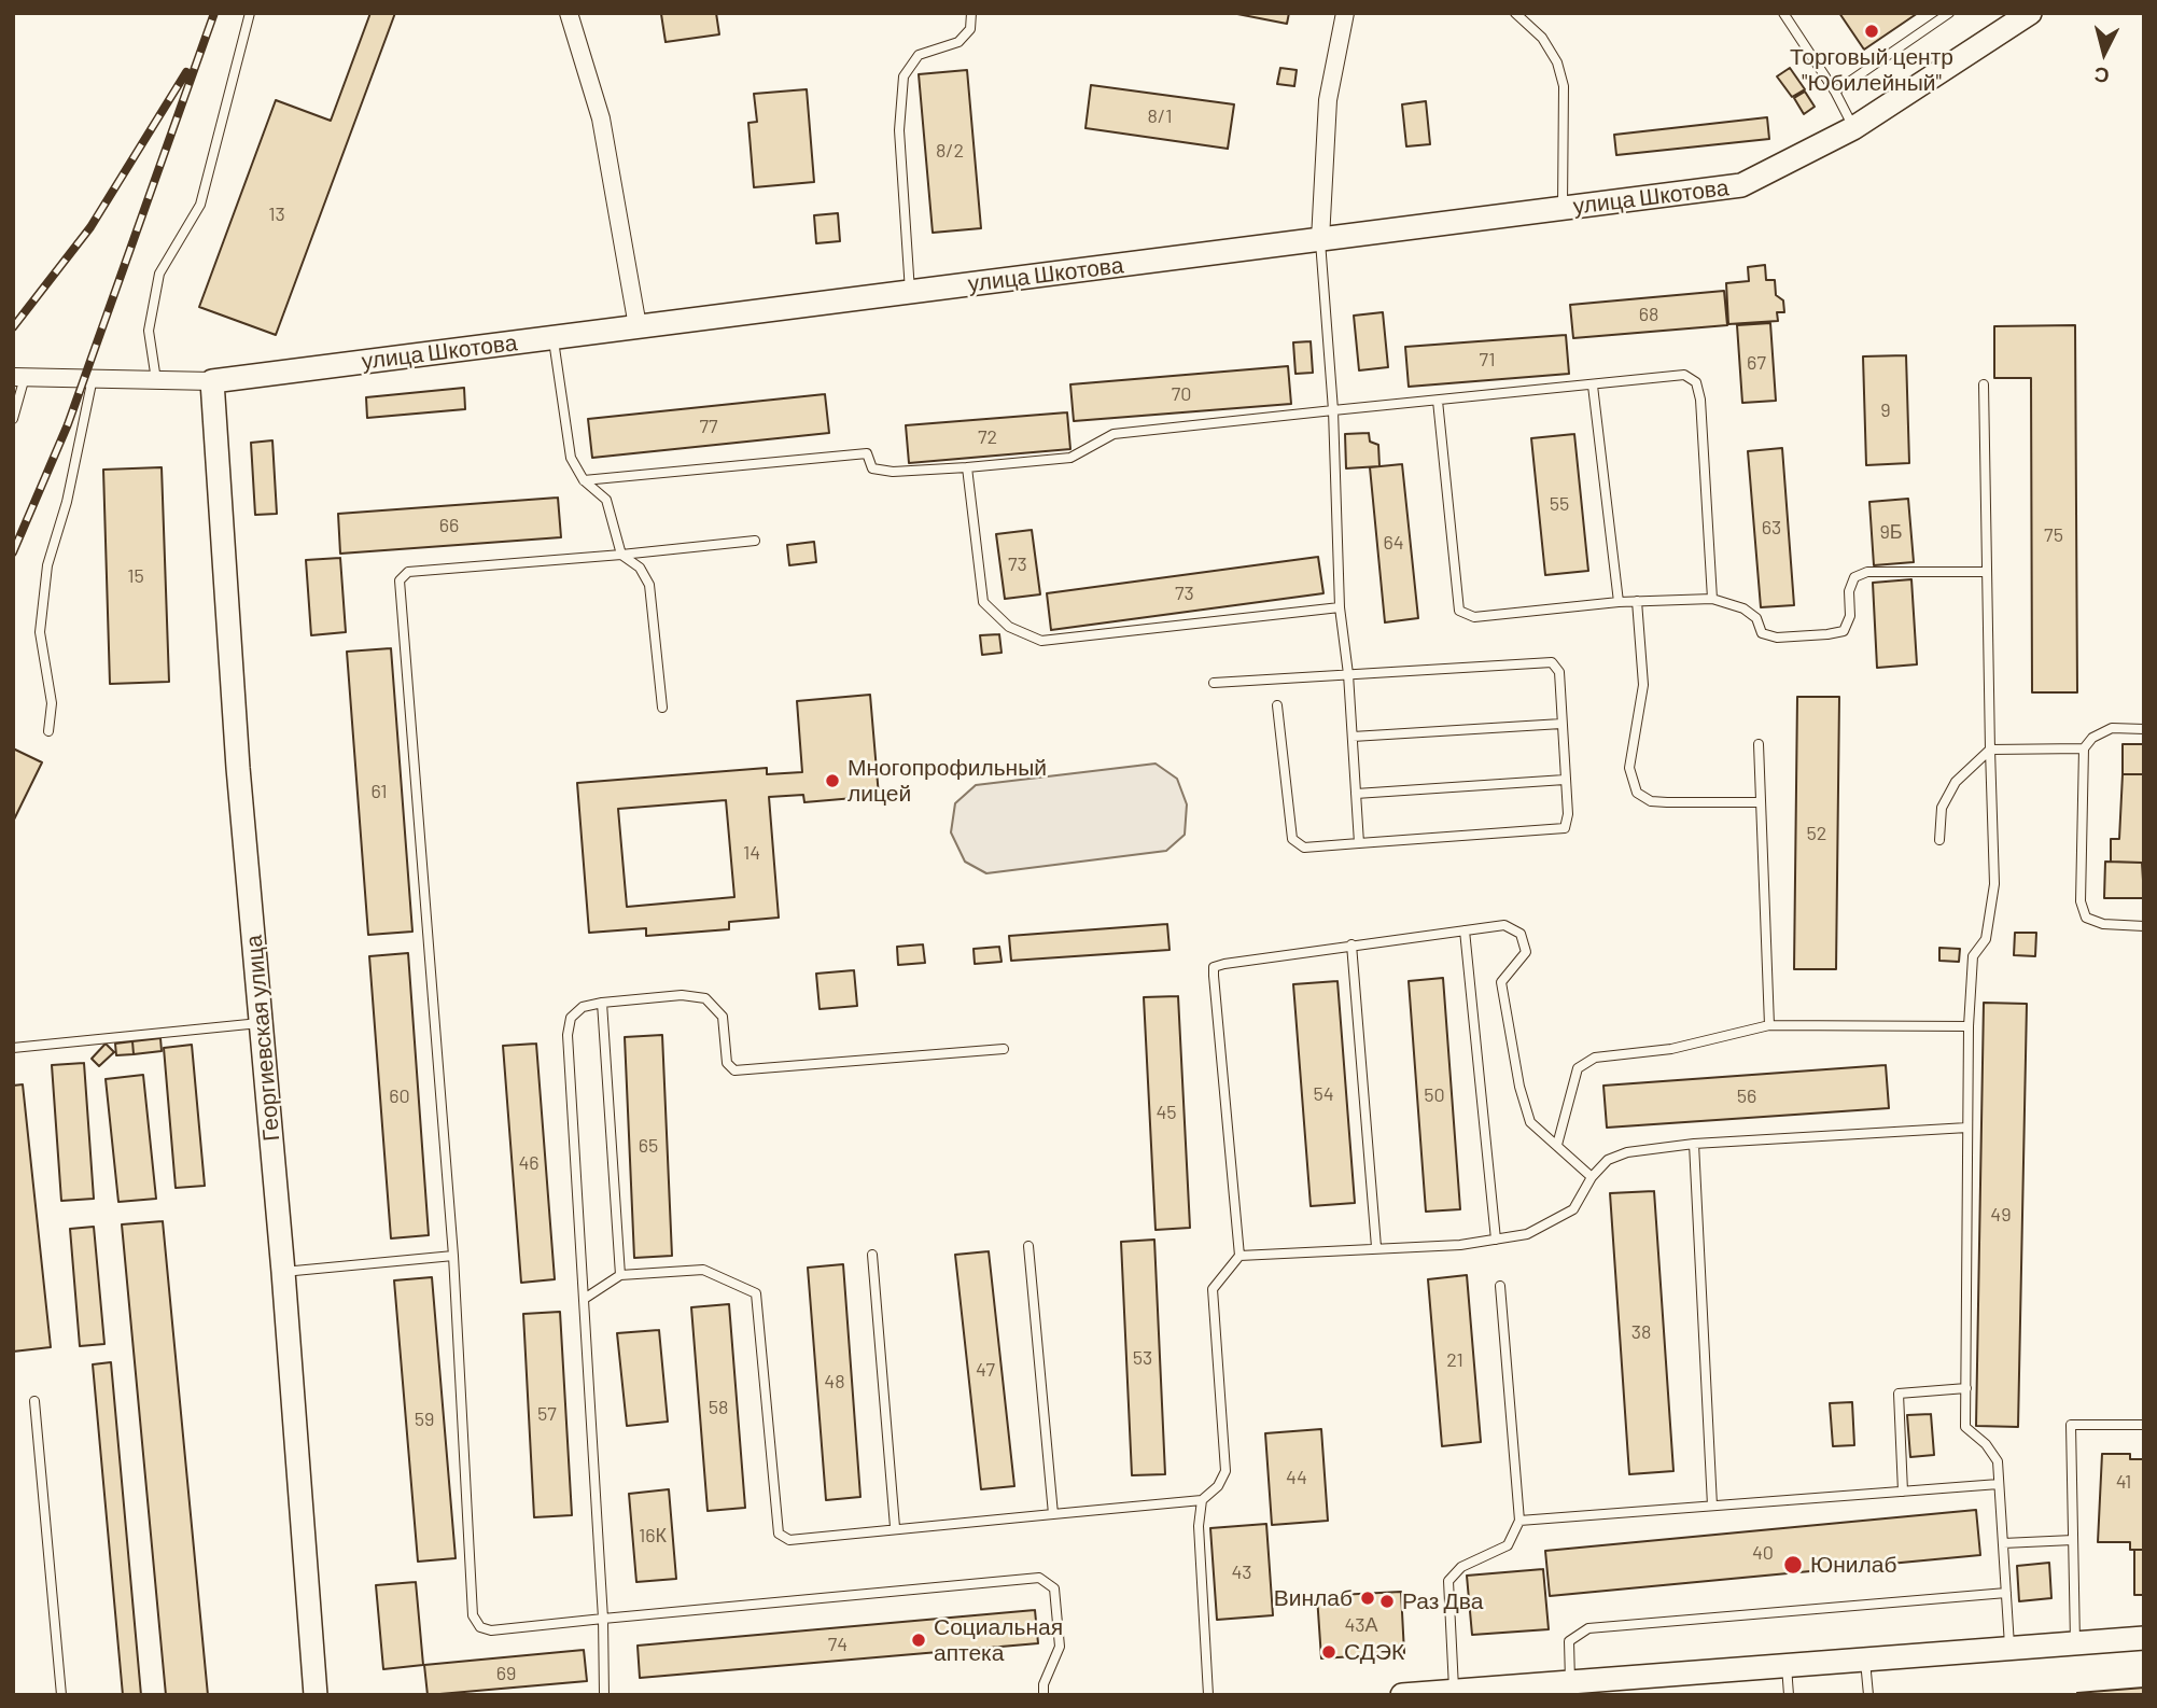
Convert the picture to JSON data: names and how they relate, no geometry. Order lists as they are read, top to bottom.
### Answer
{
  "streets": {
    "street": ["улица Шкотова", "Георгиевская улица"]
  },
  "crossings": [
    ["улица Шкотова", "Георгиевская улица"]
  ],
  "places": [
    "Торговый центр \"Юбилейный\"",
    "Многопрофильный лицей",
    "Юнилаб",
    "Винлаб",
    "Раз Два",
    "Социальная аптека",
    "СДЭК"
  ],
  "house_numbers": [
    "8/1",
    "8/2",
    "13",
    "68",
    "71",
    "67",
    "70",
    "9",
    "77",
    "72",
    "55",
    "66",
    "63",
    "9Б",
    "75",
    "64",
    "73",
    "15",
    "73",
    "61",
    "52",
    "14",
    "54",
    "50",
    "60",
    "56",
    "45",
    "65",
    "46",
    "49",
    "38",
    "53",
    "21",
    "47",
    "48",
    "58",
    "57",
    "59",
    "44",
    "41",
    "16К",
    "40",
    "43",
    "43А",
    "74",
    "69"
  ],
  "north": "bottom"
}
